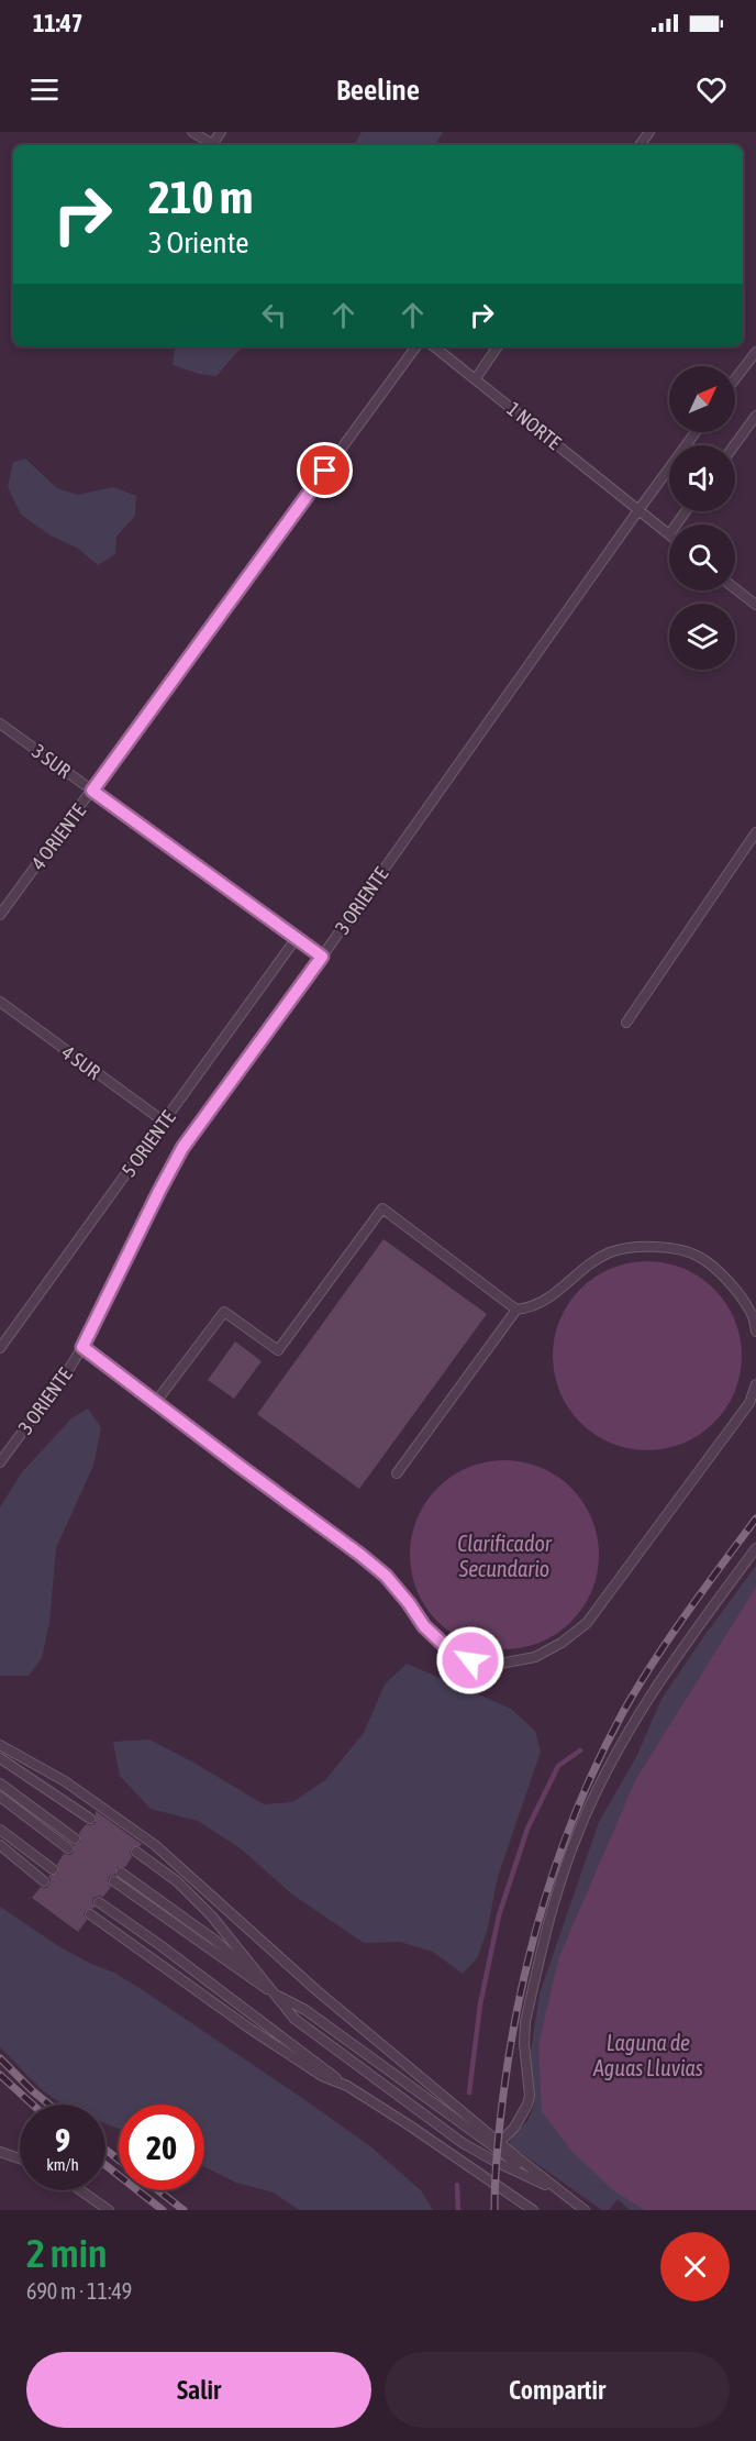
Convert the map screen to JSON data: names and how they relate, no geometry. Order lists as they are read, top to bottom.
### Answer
{
  "streets": {
    "lane": [
      "1 NORTE",
      "3 SUR",
      "4 ORIENTE",
      "3 ORIENTE",
      "4 SUR",
      "5 ORIENTE"
    ]
  },
  "crossings": [
    ["1 NORTE", "3 ORIENTE"],
    ["3 SUR", "4 ORIENTE"],
    ["3 SUR", "3 ORIENTE"],
    ["3 SUR", "5 ORIENTE"],
    ["4 SUR", "5 ORIENTE"]
  ],
  "water": ["Clarificador Secundario", "Laguna de Aguas Lluvias"],
  "north": "top right",
  "page": {
    "status": "11:47",
    "header": "Beeline",
    "turn": ["210 m", "3 Oriente"],
    "speed": "9 km/h",
    "limit": "20",
    "heading": ["2 min", "690 m · 11:49"],
    "buttons": ["Salir", "Compartir"]
  }
}
